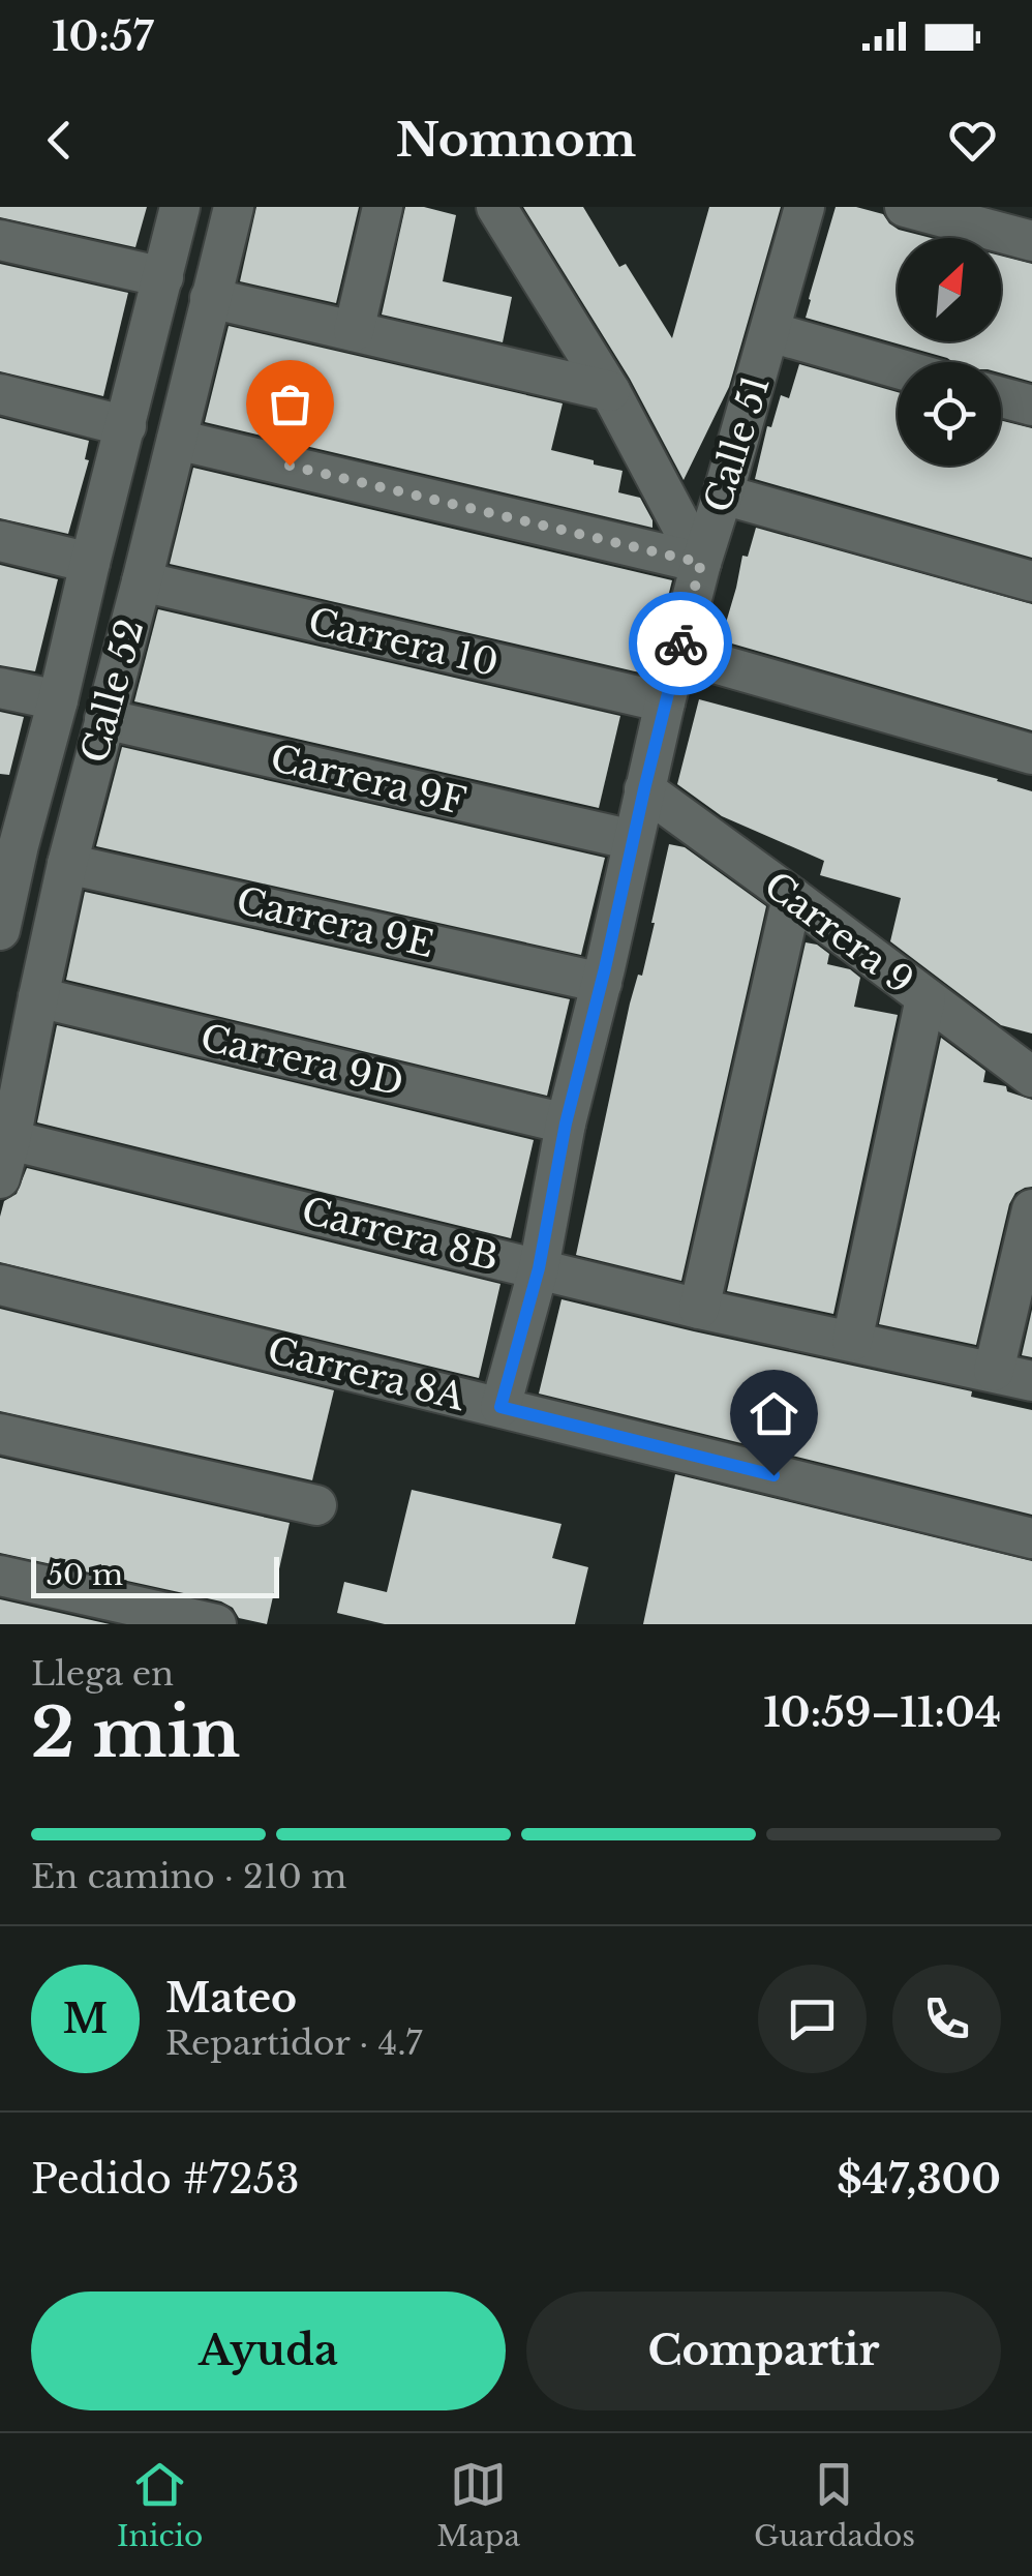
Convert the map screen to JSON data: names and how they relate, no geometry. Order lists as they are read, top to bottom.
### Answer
{
  "streets": {
    "street": [
      "Calle 51",
      "Carrera 10",
      "Calle 52",
      "Carrera 9F",
      "Carrera 9E",
      "Carrera 9",
      "Carrera 9D",
      "Carrera 8B",
      "Carrera 8A"
    ]
  },
  "crossings": [
    ["Calle 51", "Carrera 10"],
    ["Calle 51", "Carrera 9F"],
    ["Calle 51", "Carrera 9E"],
    ["Calle 51", "Carrera 9"],
    ["Calle 51", "Carrera 9D"],
    ["Calle 51", "Carrera 8B"],
    ["Calle 51", "Carrera 8A"],
    ["Carrera 10", "Calle 52"],
    ["Calle 52", "Carrera 9F"],
    ["Calle 52", "Carrera 9E"],
    ["Calle 52", "Carrera 9D"],
    ["Calle 52", "Carrera 8B"]
  ],
  "scale_bar": "50 m",
  "north": "top right",
  "page": {
    "status": "10:57",
    "header": "Nomnom",
    "scale": "50 m",
    "heading": ["2 min", "Llega en", "10:59–11:04"],
    "panel": [
      "Mateo",
      "Repartidor · 4.7",
      "Pedido #7253",
      "$47,300"
    ],
    "bar": "En camino · 210 m",
    "round": "M",
    "buttons": ["Ayuda", "Compartir"],
    "tabs": ["Inicio", "Mapa", "Guardados"]
  }
}
